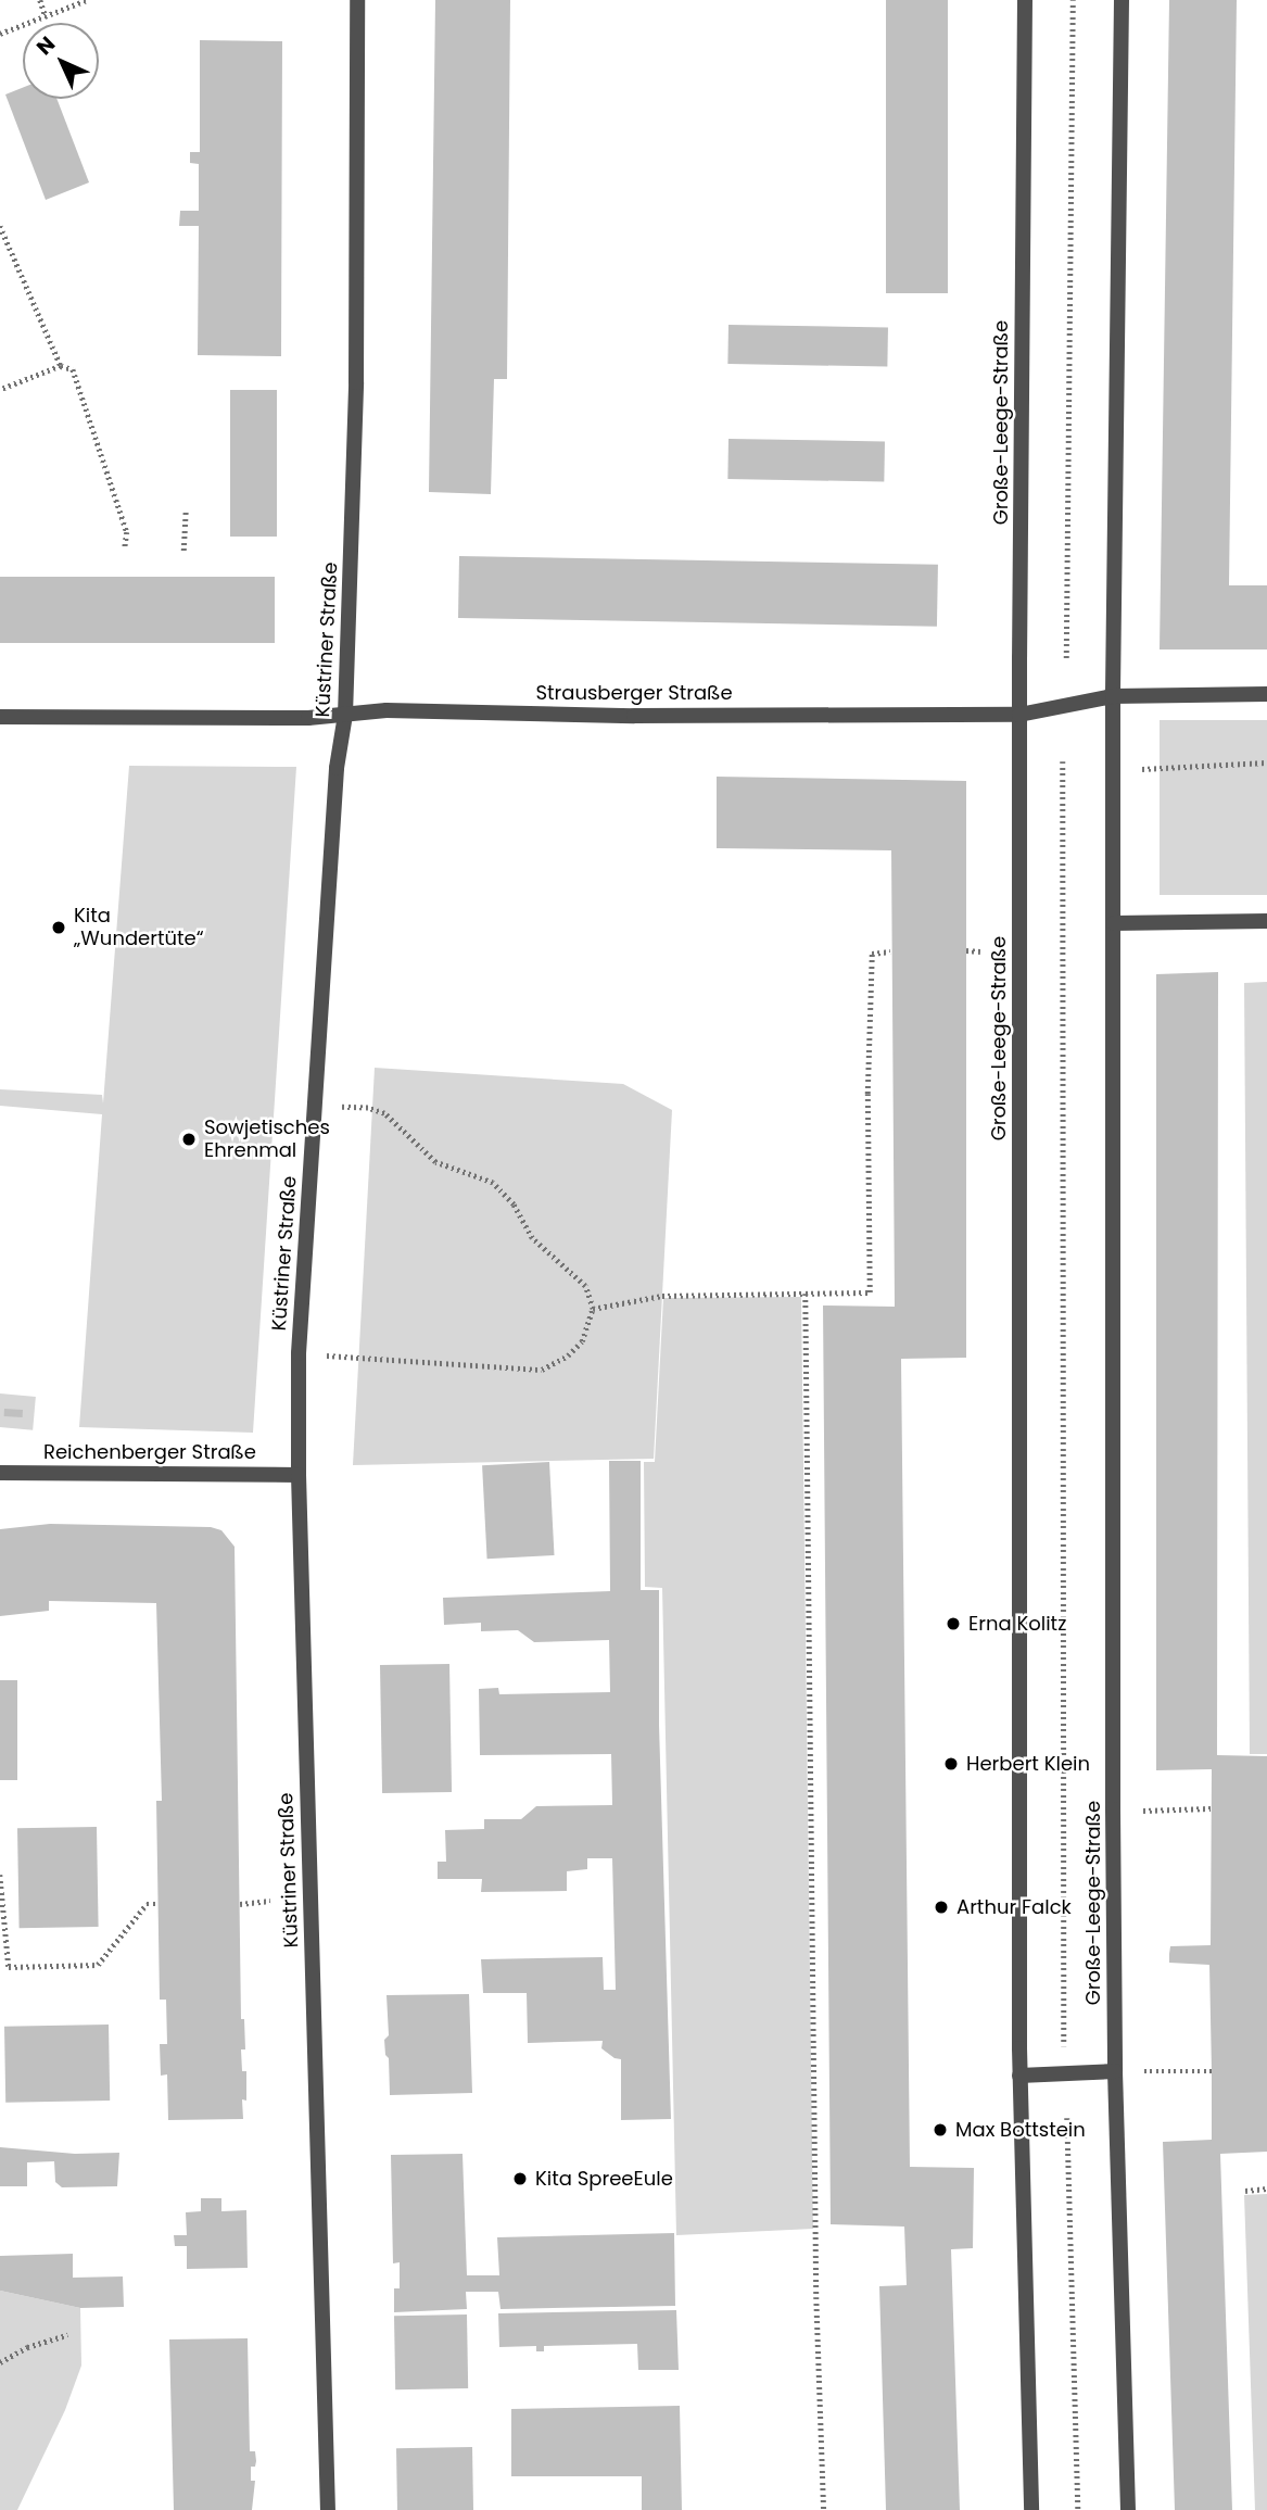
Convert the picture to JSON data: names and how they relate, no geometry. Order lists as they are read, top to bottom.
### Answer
{
  "streets": {
    "street": [
      "Große-Leege-Straße",
      "Küstriner Straße",
      "Strausberger Straße",
      "Reichenberger Straße"
    ]
  },
  "crossings": [
    ["Große-Leege-Straße", "Strausberger Straße"],
    ["Küstriner Straße", "Strausberger Straße"],
    ["Küstriner Straße", "Reichenberger Straße"]
  ],
  "places": [
    "Kita „Wundertüte“",
    "Sowjetisches Ehrenmal",
    "Erna Kolitz",
    "Herbert Klein",
    "Arthur Falck",
    "Max Bottstein",
    "Kita SpreeEule"
  ],
  "north": "top left"
}
